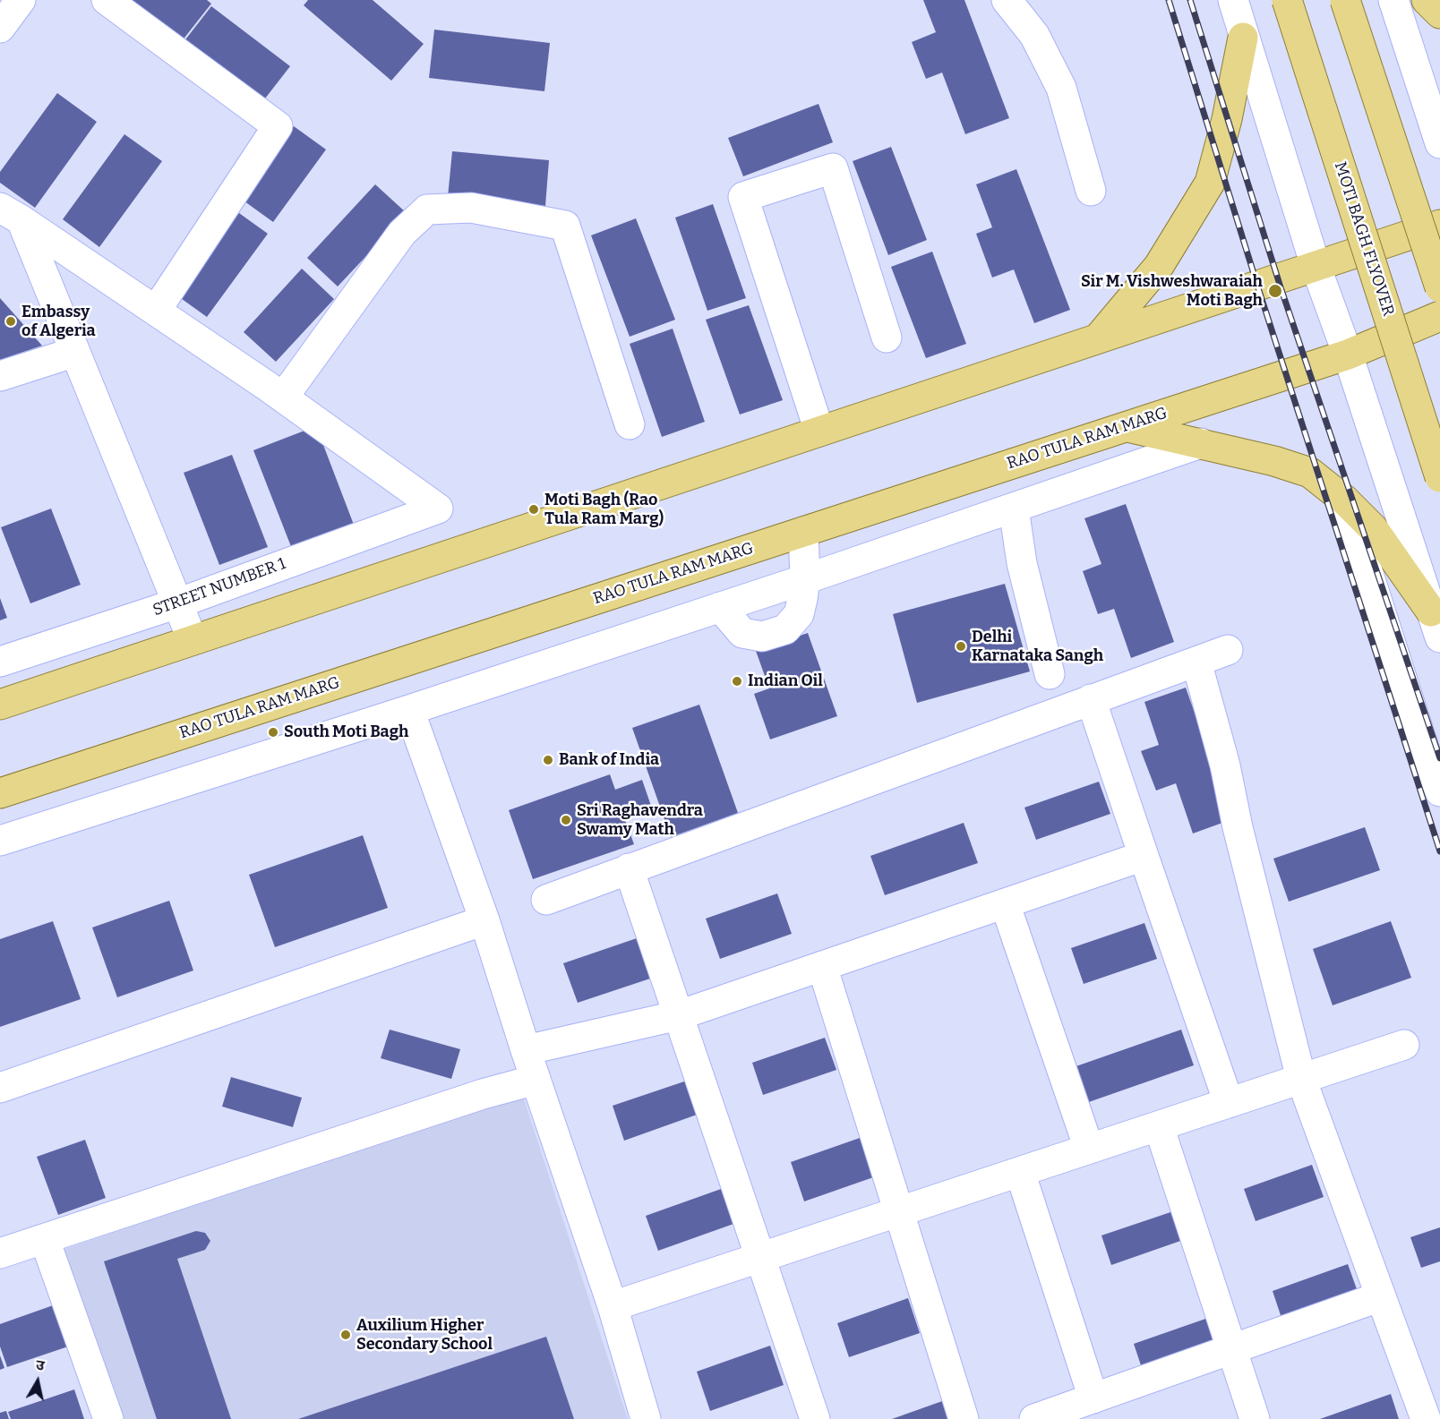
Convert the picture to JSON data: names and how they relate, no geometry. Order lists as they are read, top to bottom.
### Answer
{
  "streets": {
    "main road": ["MOTI BAGH FLYOVER", "RAO TULA RAM MARG"],
    "street": ["STREET NUMBER 1"]
  },
  "places": [
    "Sir M. Vishweshwaraiah Moti Bagh",
    "Embassy of Algeria",
    "Moti Bagh (Rao Tula Ram Marg)",
    "Delhi Karnataka Sangh",
    "Indian Oil",
    "South Moti Bagh",
    "Bank of India",
    "Sri Raghavendra Swamy Math",
    "Auxilium Higher Secondary School"
  ],
  "north": "top"
}
